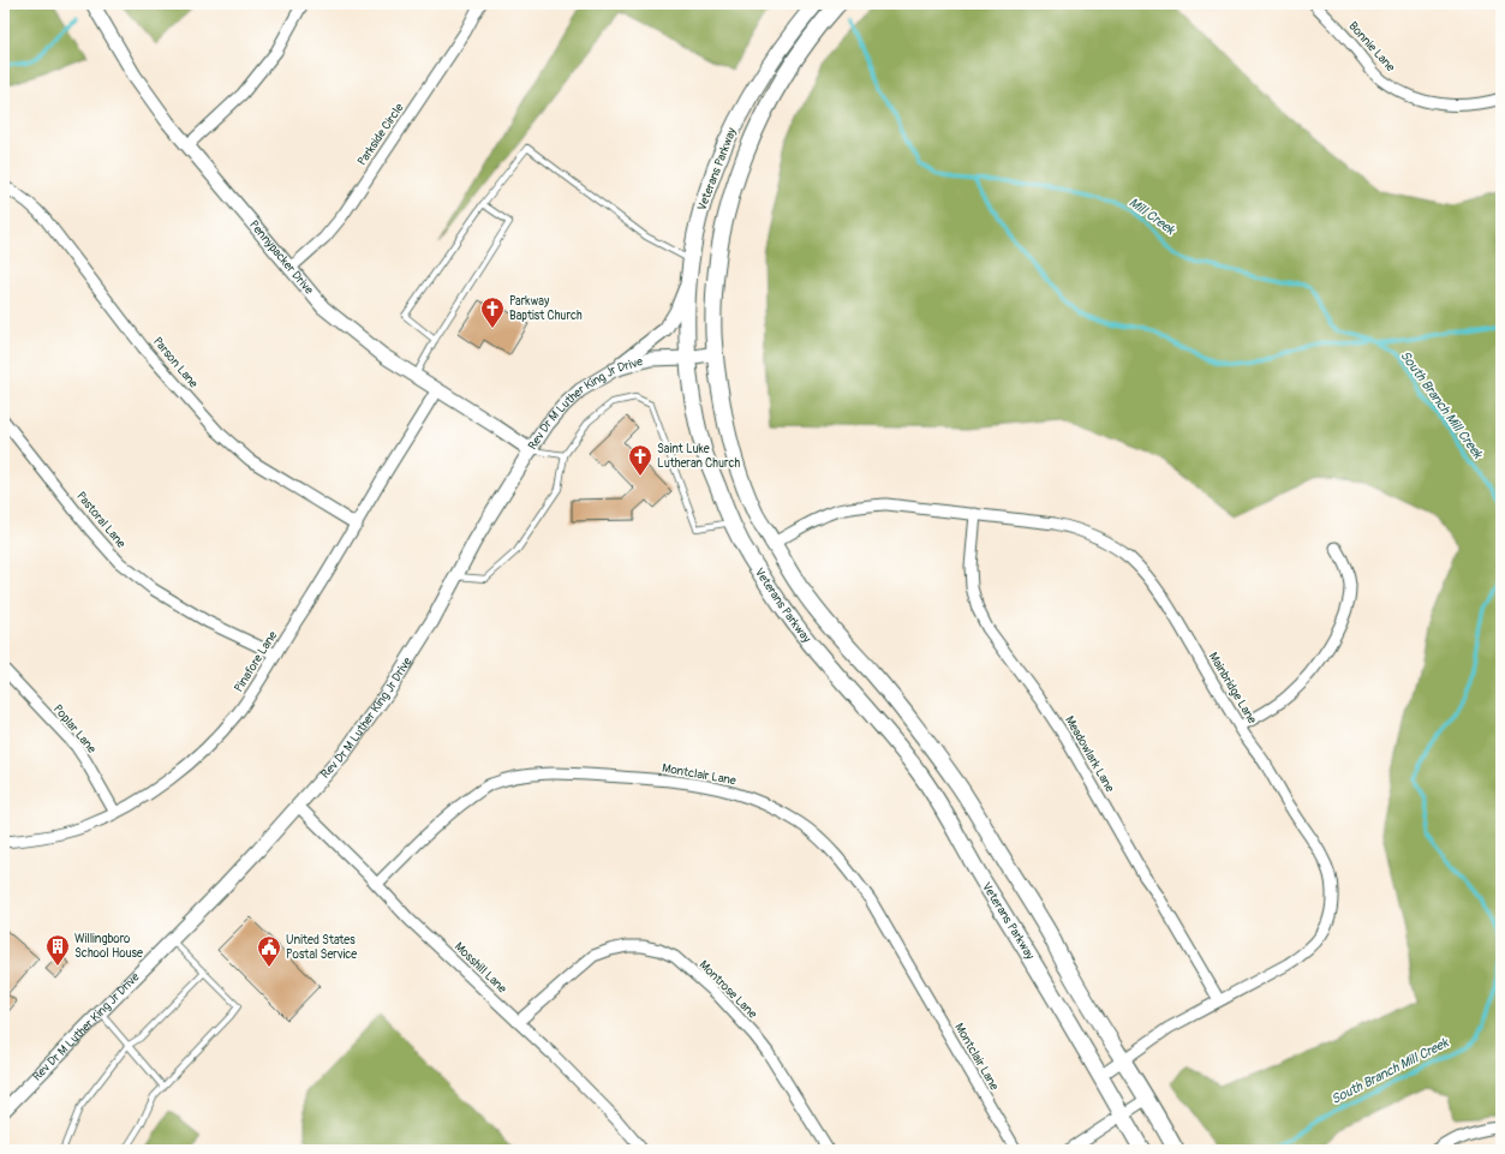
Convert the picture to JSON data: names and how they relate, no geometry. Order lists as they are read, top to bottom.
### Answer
{
  "streets": {
    "main road": ["Veterans Parkway"],
    "street": [
      "Bonnie Lane",
      "Parkside Circle",
      "Pennypacker Drive",
      "Parson Lane",
      "Rev Dr M Luther King Jr Drive",
      "Pastoral Lane",
      "Pinafore Lane",
      "Mainbridge Lane",
      "Poplar Lane",
      "Meadowlark Lane",
      "Montclair Lane",
      "Mosshill Lane",
      "Montrose Lane"
    ]
  },
  "crossings": [
    ["Parkside Circle", "Pennypacker Drive"],
    ["Veterans Parkway", "Rev Dr M Luther King Jr Drive"],
    ["Veterans Parkway", "Mainbridge Lane"],
    ["Pennypacker Drive", "Rev Dr M Luther King Jr Drive"],
    ["Pennypacker Drive", "Pinafore Lane"],
    ["Parson Lane", "Pinafore Lane"],
    ["Rev Dr M Luther King Jr Drive", "Mosshill Lane"],
    ["Pastoral Lane", "Pinafore Lane"],
    ["Pinafore Lane", "Poplar Lane"],
    ["Mainbridge Lane", "Meadowlark Lane"],
    ["Montclair Lane", "Mosshill Lane"],
    ["Mosshill Lane", "Montrose Lane"]
  ],
  "water": ["Mill Creek", "South Branch Mill Creek"],
  "places": {
    "church": ["Parkway Baptist Church", "Saint Luke Lutheran Church"],
    "building": ["Willingboro School House"],
    "public building": ["United States Postal Service"]
  }
}
